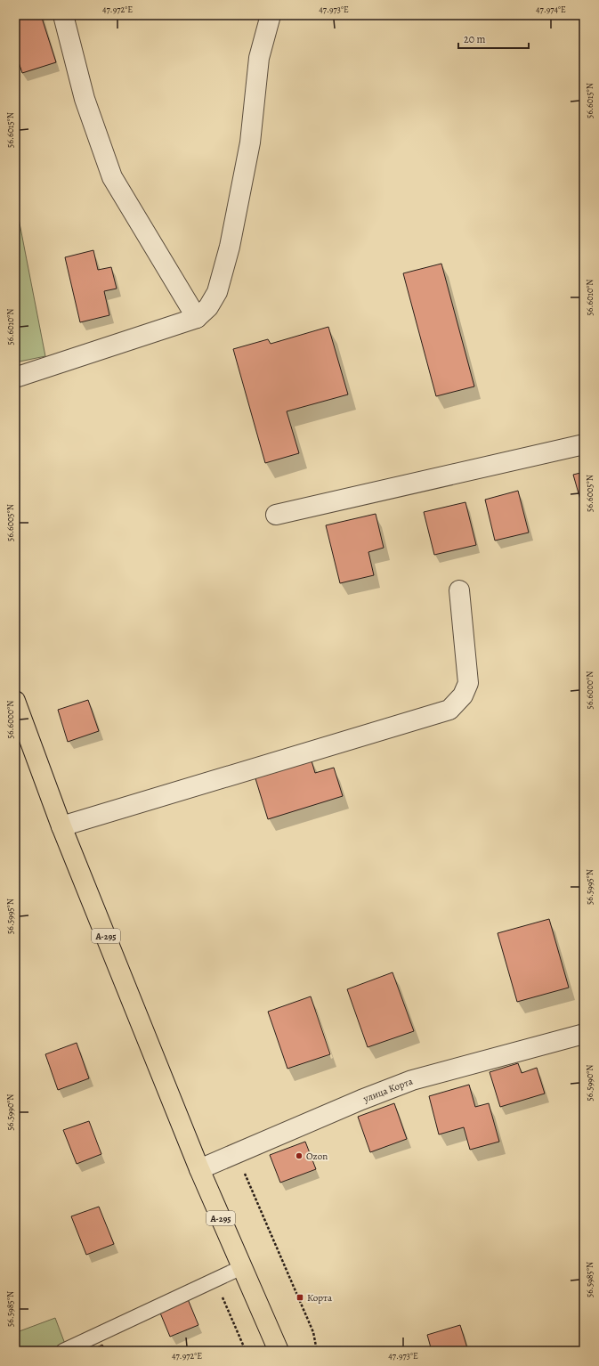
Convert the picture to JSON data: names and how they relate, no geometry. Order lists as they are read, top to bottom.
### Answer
{
  "streets": {
    "main road": ["А-295"],
    "street": ["улица Корта"]
  },
  "crossings": [
    ["А-295", "улица Корта"]
  ],
  "places": {
    "other": ["Ozon"],
    "transit": ["Корта"]
  },
  "scale_bar": "20 m",
  "coordinates": [
    "47.972°E",
    "47.973°E",
    "47.974°E",
    "56.6015°N",
    "56.6010°N",
    "56.6005°N",
    "56.6000°N",
    "56.5995°N",
    "56.5990°N",
    "56.5985°N"
  ]
}
